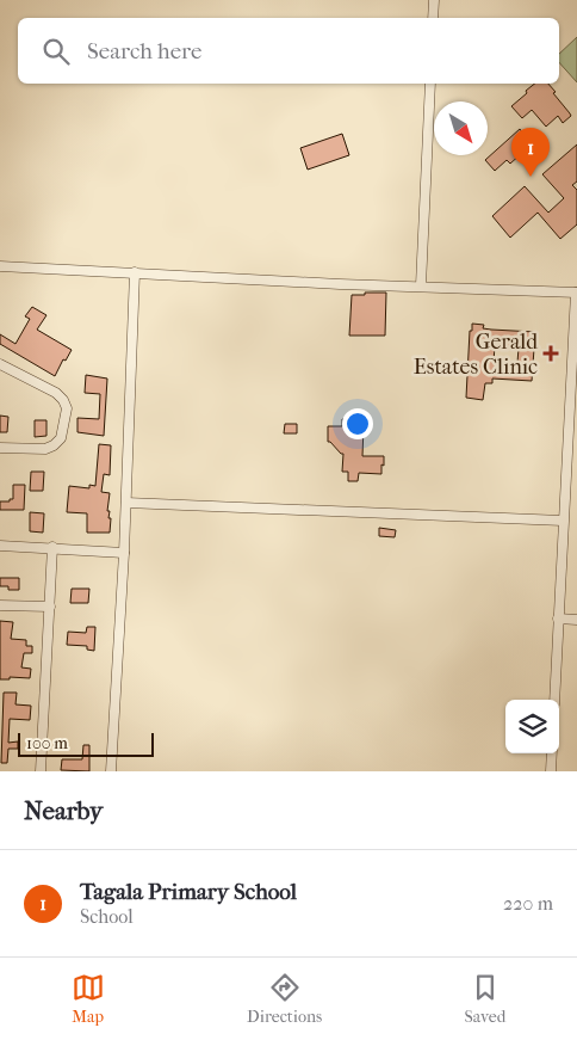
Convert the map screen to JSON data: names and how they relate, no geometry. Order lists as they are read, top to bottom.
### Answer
{
  "places": {
    "health": ["Gerald Estates Clinic"]
  },
  "scale_bar": "100 m",
  "north": "bottom right",
  "page": {
    "search": "Search here",
    "pins": "1",
    "scale": "100 m",
    "heading": "Nearby",
    "list": [
      {
        "mark": "1",
        "name": "Tagala Primary School",
        "note": "School",
        "value": "220 m"
      }
    ],
    "nav": ["Map", "Directions", "Saved"]
  }
}
